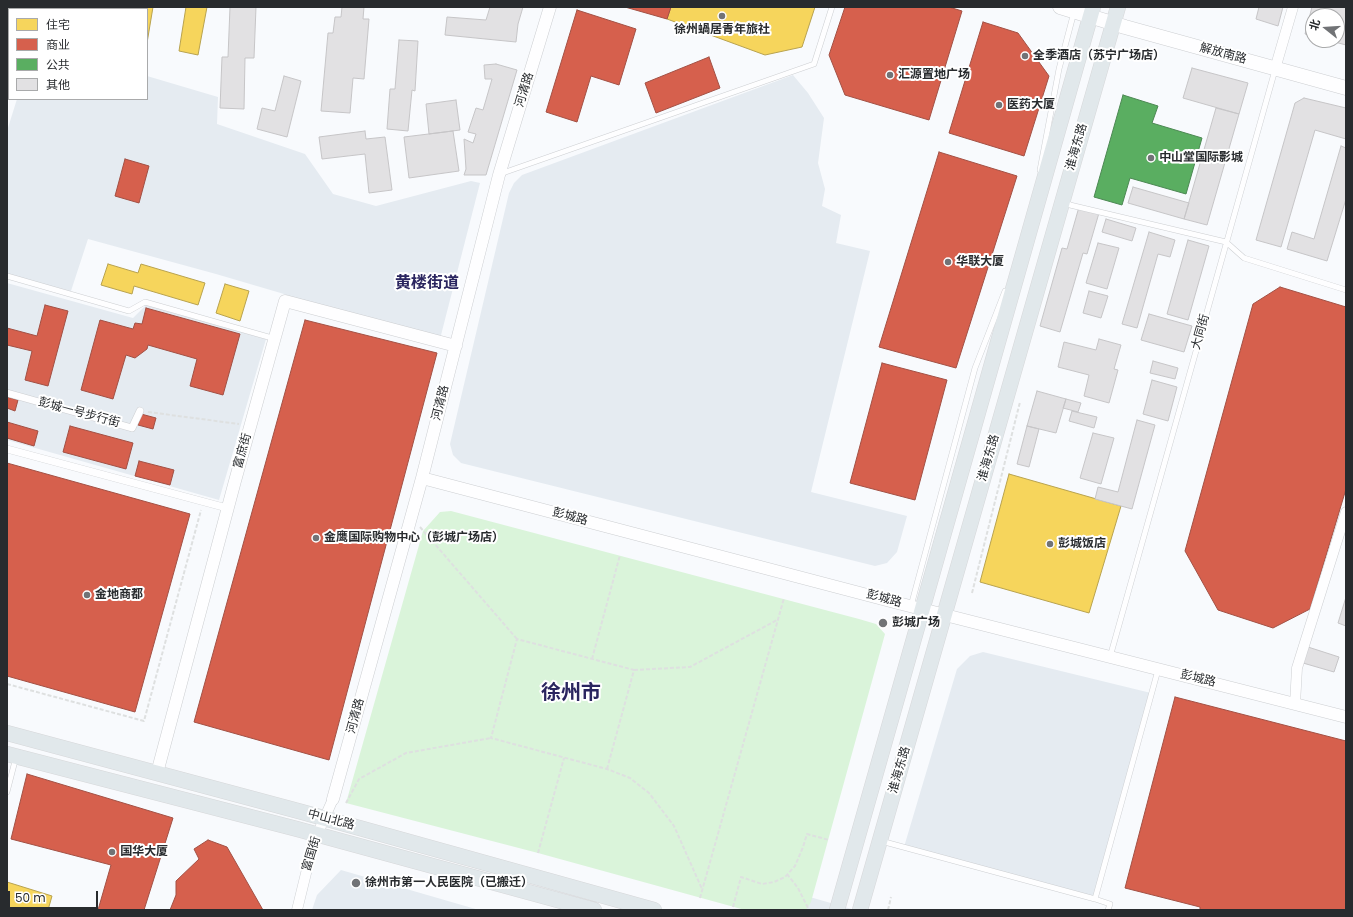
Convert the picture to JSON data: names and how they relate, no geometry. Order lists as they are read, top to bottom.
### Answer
{
  "streets": {
    "main road": ["解放南路", "淮海东路", "中山北路"],
    "street": [
      "河清路",
      "大同街",
      "彭城一号步行街",
      "富庶街",
      "彭城路",
      "富国街"
    ]
  },
  "crossings": [
    ["解放南路", "淮海东路"],
    ["解放南路", "大同街"],
    ["河清路", "富庶街"],
    ["河清路", "彭城路"],
    ["河清路", "富国街"],
    ["淮海东路", "彭城路"],
    ["大同街", "彭城路"],
    ["富庶街", "中山北路"],
    ["中山北路", "富国街"]
  ],
  "districts": ["黄楼街道", "徐州市"],
  "places": [
    "徐州蝸居青年旅社",
    "全季酒店（苏宁广场店）",
    "汇源置地广场",
    "医药大厦",
    "中山堂国际影城",
    "华联大厦",
    "金鹰国际购物中心（彭城广场店）",
    "彭城饭店",
    "金地商都",
    "彭城广场",
    "国华大厦",
    "徐州市第一人民医院（已搬迁）"
  ],
  "legend": [
    "住宅",
    "商业",
    "公共",
    "其他"
  ],
  "scale_bar": "50 m",
  "north": "left"
}
